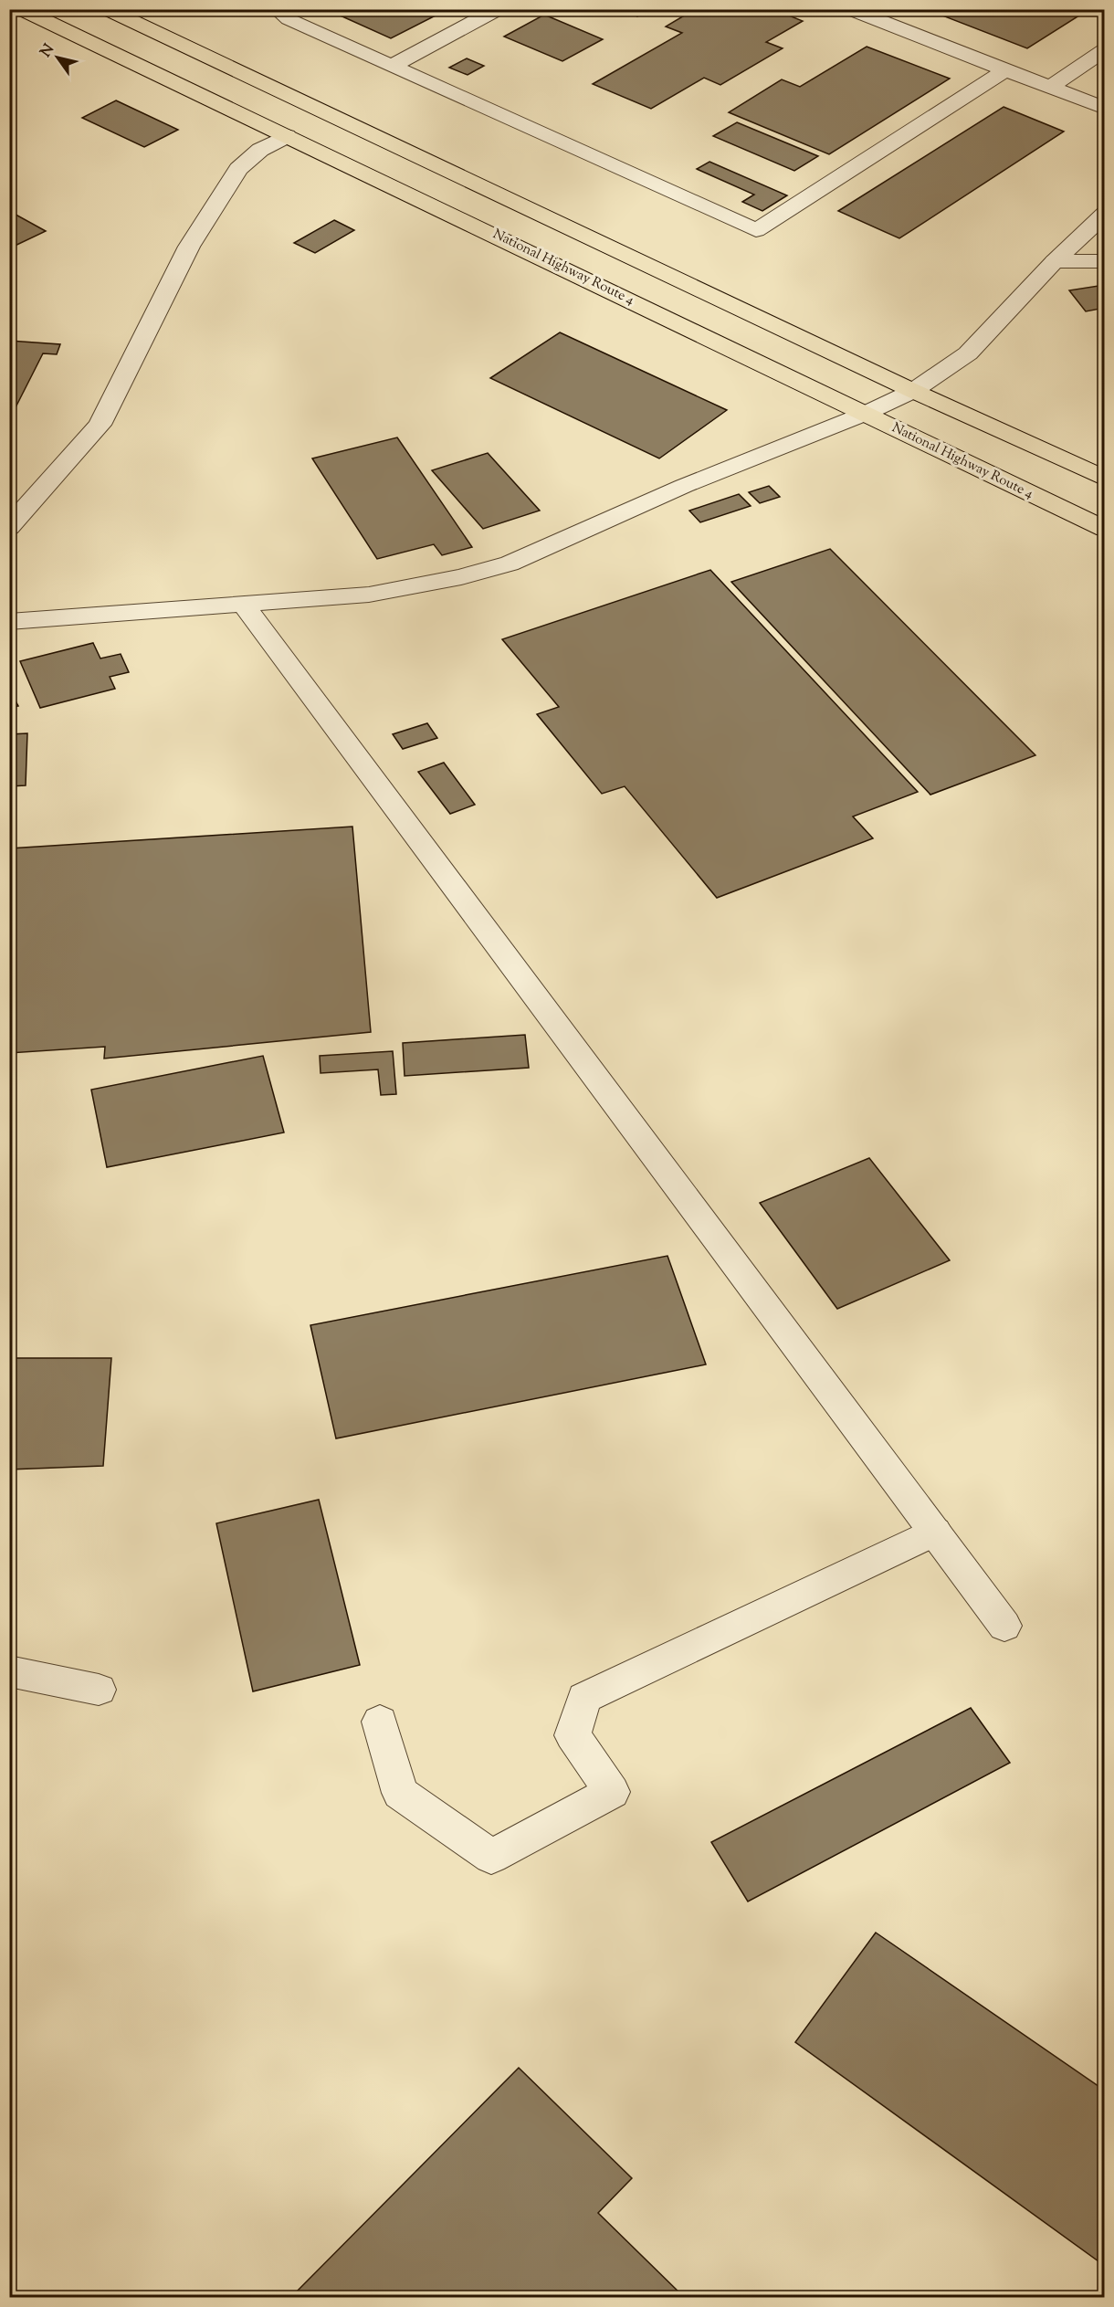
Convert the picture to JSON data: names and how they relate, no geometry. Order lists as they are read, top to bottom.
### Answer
{
  "streets": {
    "highway": ["National Highway Route 4"]
  },
  "north": "top left"
}
